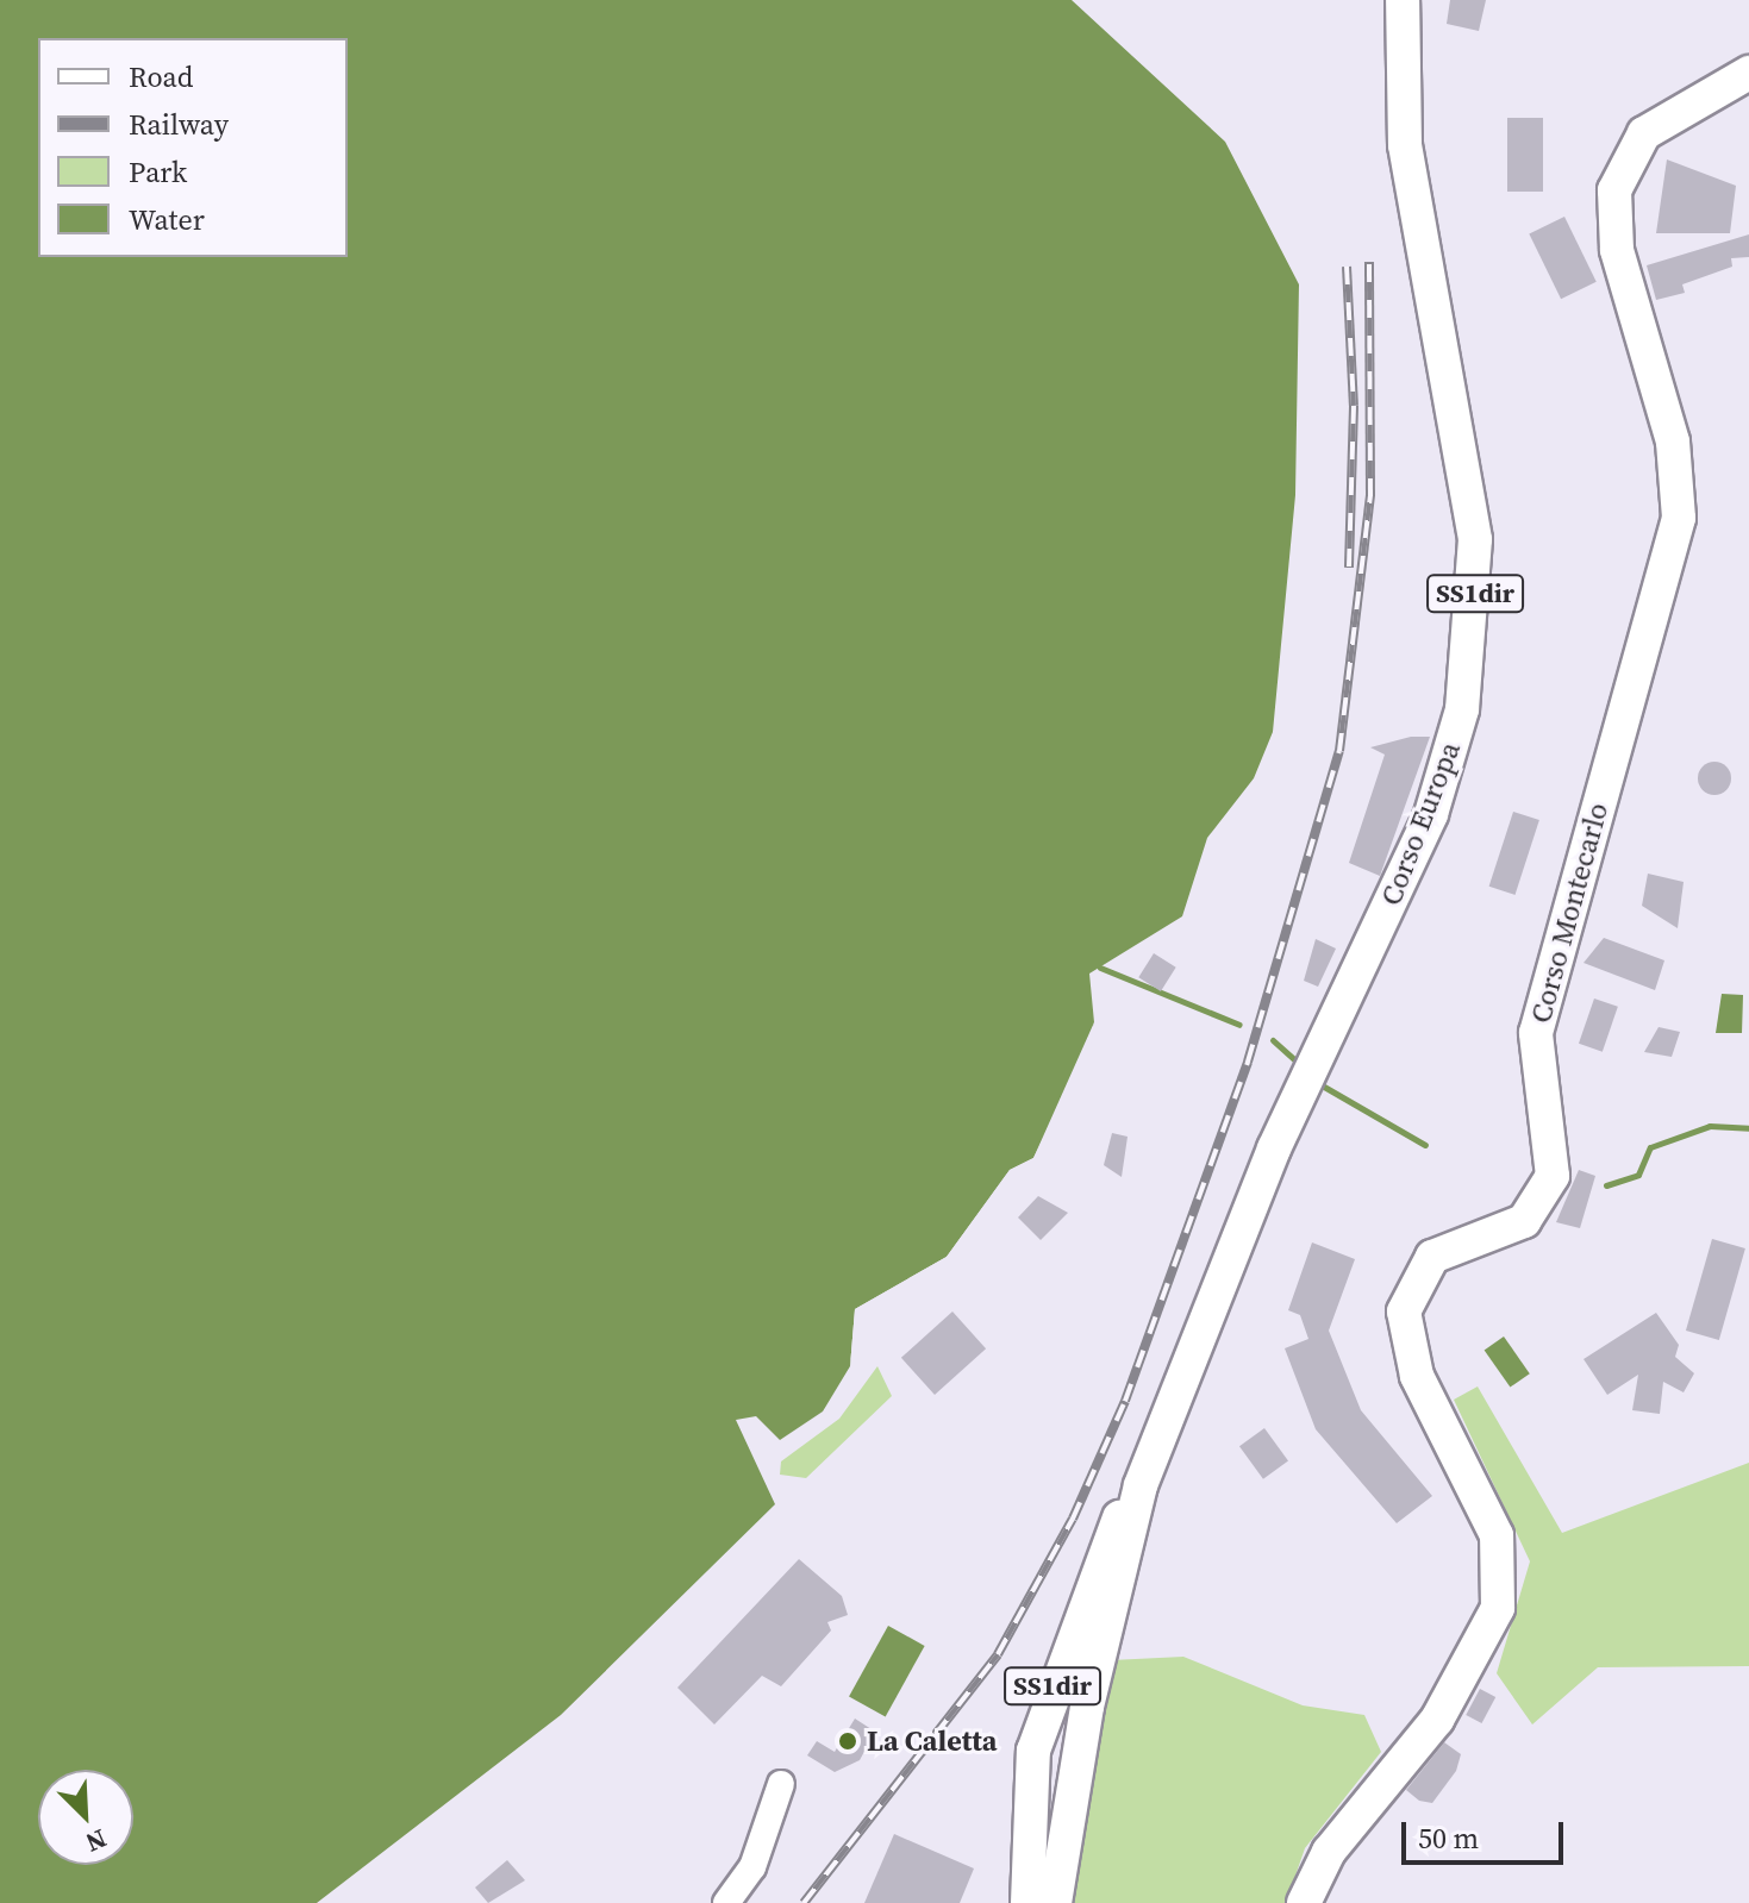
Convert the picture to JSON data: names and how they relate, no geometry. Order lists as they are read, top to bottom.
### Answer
{
  "streets": {
    "main road": ["SS1dir", "Corso Europa", "Corso Montecarlo"]
  },
  "places": ["La Caletta"],
  "legend": [
    "Road",
    "Railway",
    "Park",
    "Water"
  ],
  "scale_bar": "50 m",
  "north": "bottom right"
}
